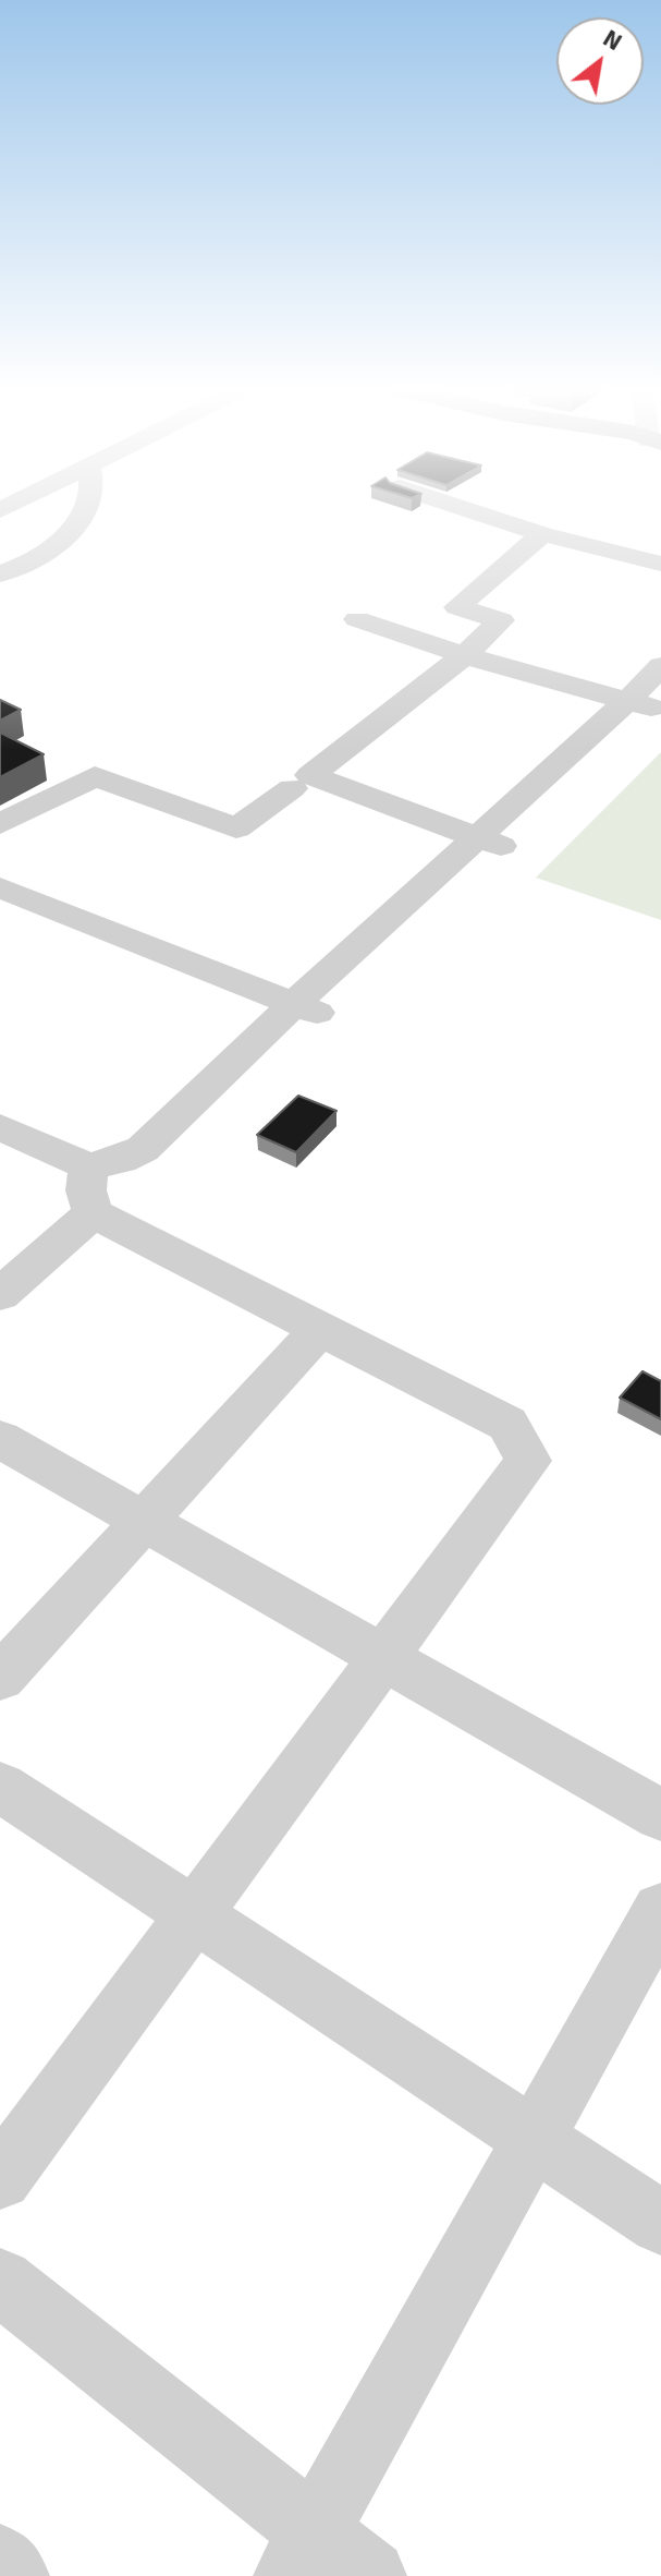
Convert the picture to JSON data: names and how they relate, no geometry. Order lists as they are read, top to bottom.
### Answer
{
  "north": "top right"
}
